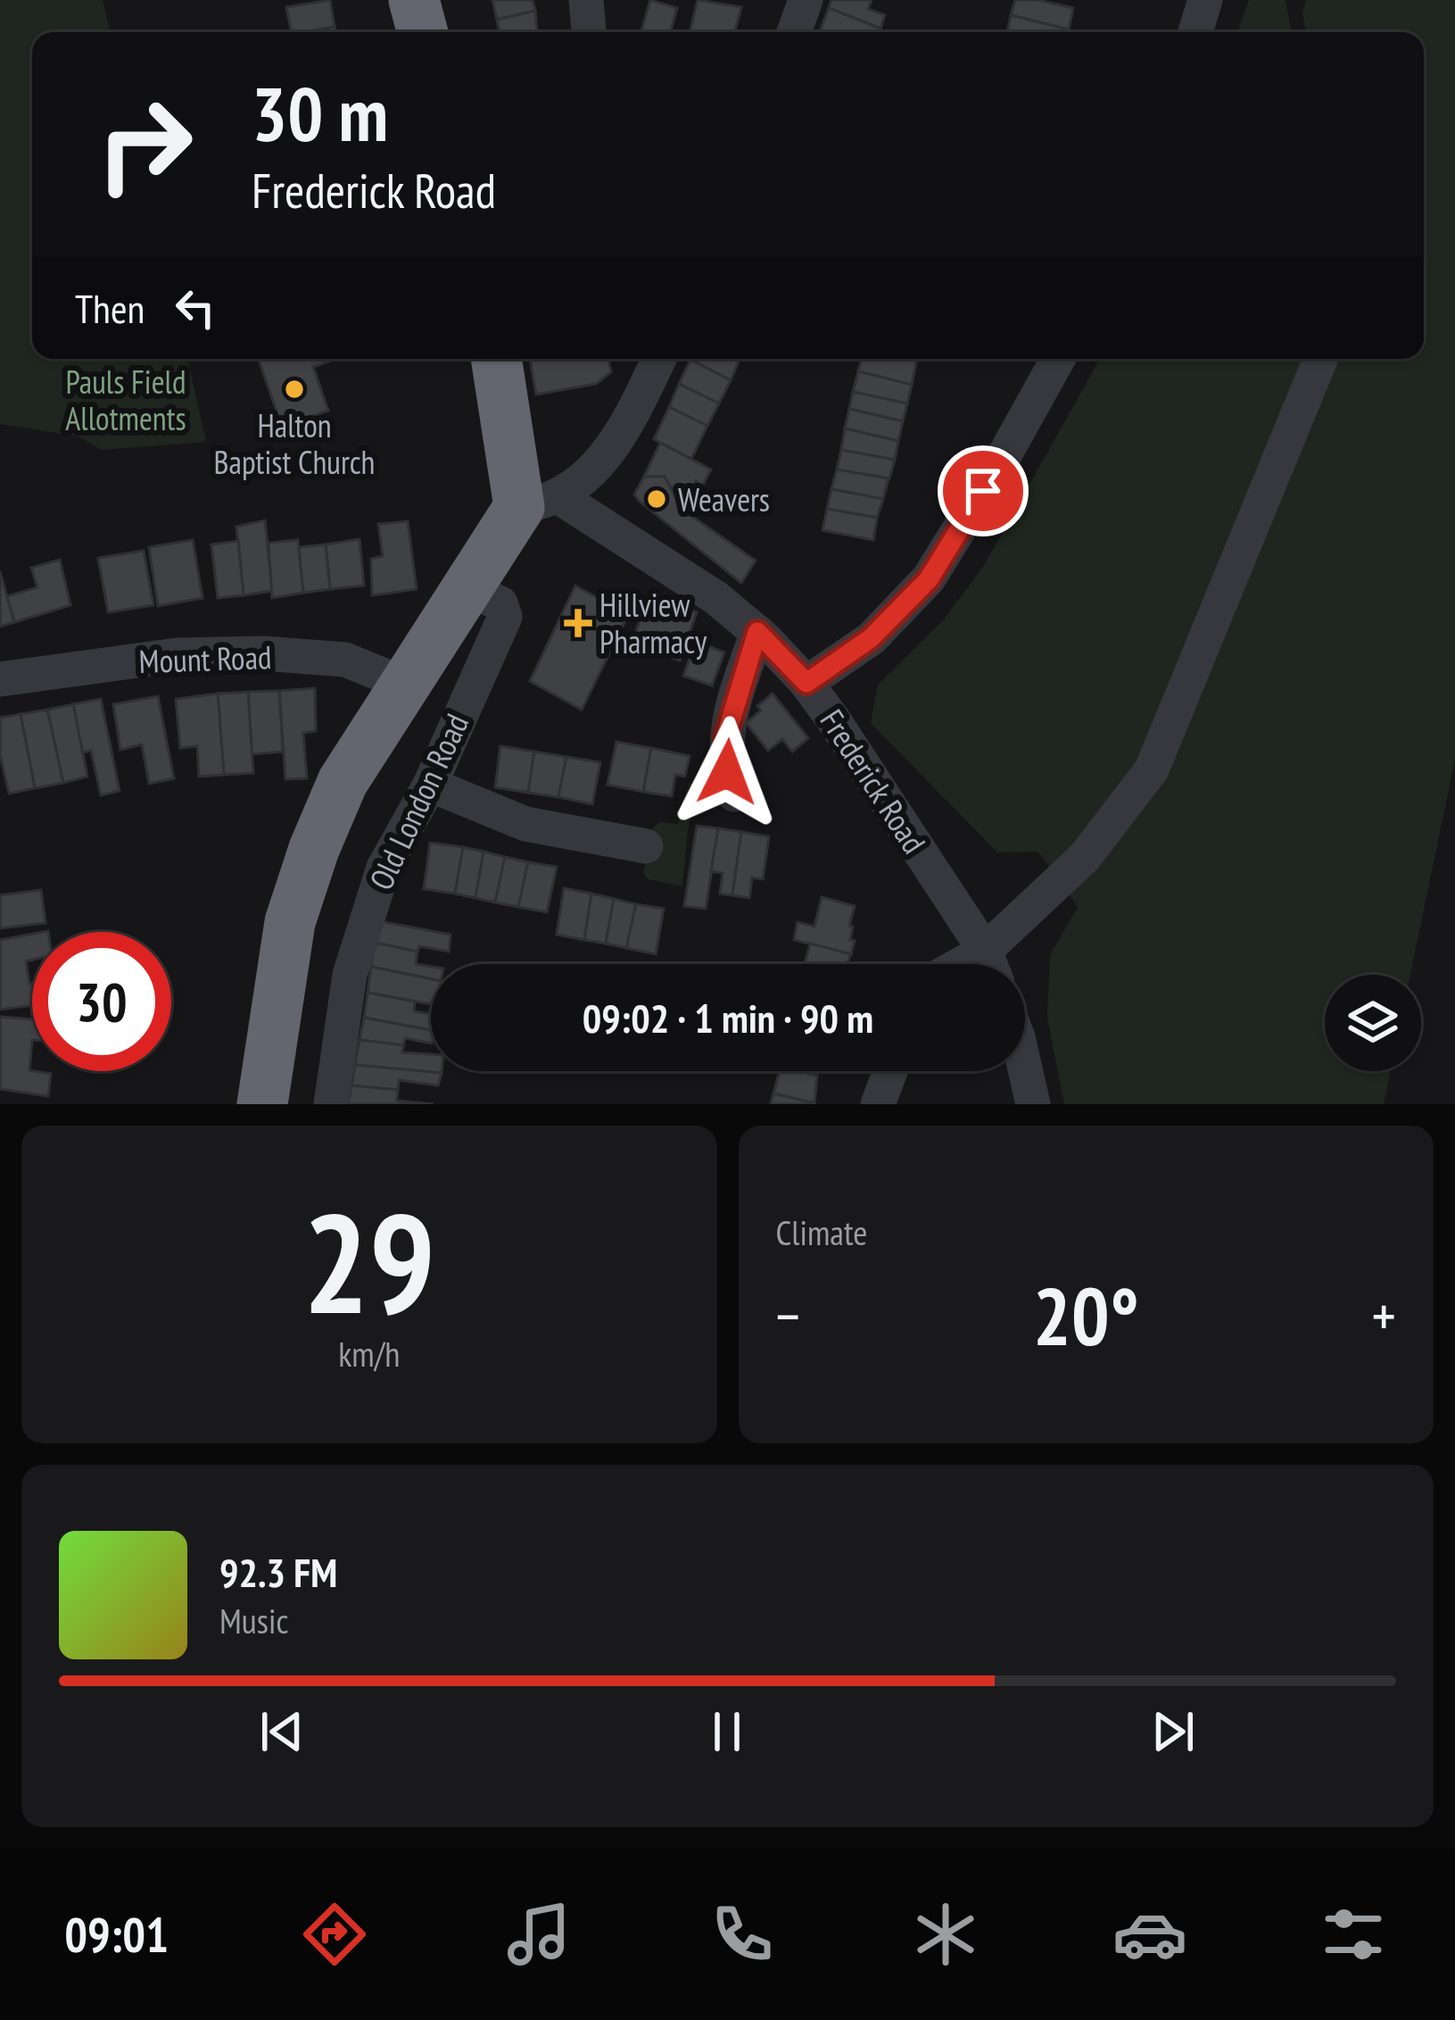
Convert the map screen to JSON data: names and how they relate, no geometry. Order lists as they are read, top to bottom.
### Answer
{
  "streets": {
    "highway": ["Old London Road"],
    "street": ["Mount Road", "Frederick Road"]
  },
  "crossings": [
    ["Mount Road", "Old London Road"],
    ["Frederick Road", "Old London Road"]
  ],
  "parks": ["Pauls Field Allotments"],
  "places": {
    "other": ["Halton Baptist Church", "Weavers"],
    "health": ["Hillview Pharmacy"]
  },
  "page": {
    "turn": ["30 m", "Frederick Road"],
    "then": "Then",
    "limit": "30",
    "trip": "09:02 · 1 min · 90 m",
    "tile": [
      ["29", "km/h"],
      "Climate"
    ],
    "heat": ["−", "20°", "+"],
    "song": ["92.3 FM", "Music"],
    "tabs": "09:01"
  }
}
